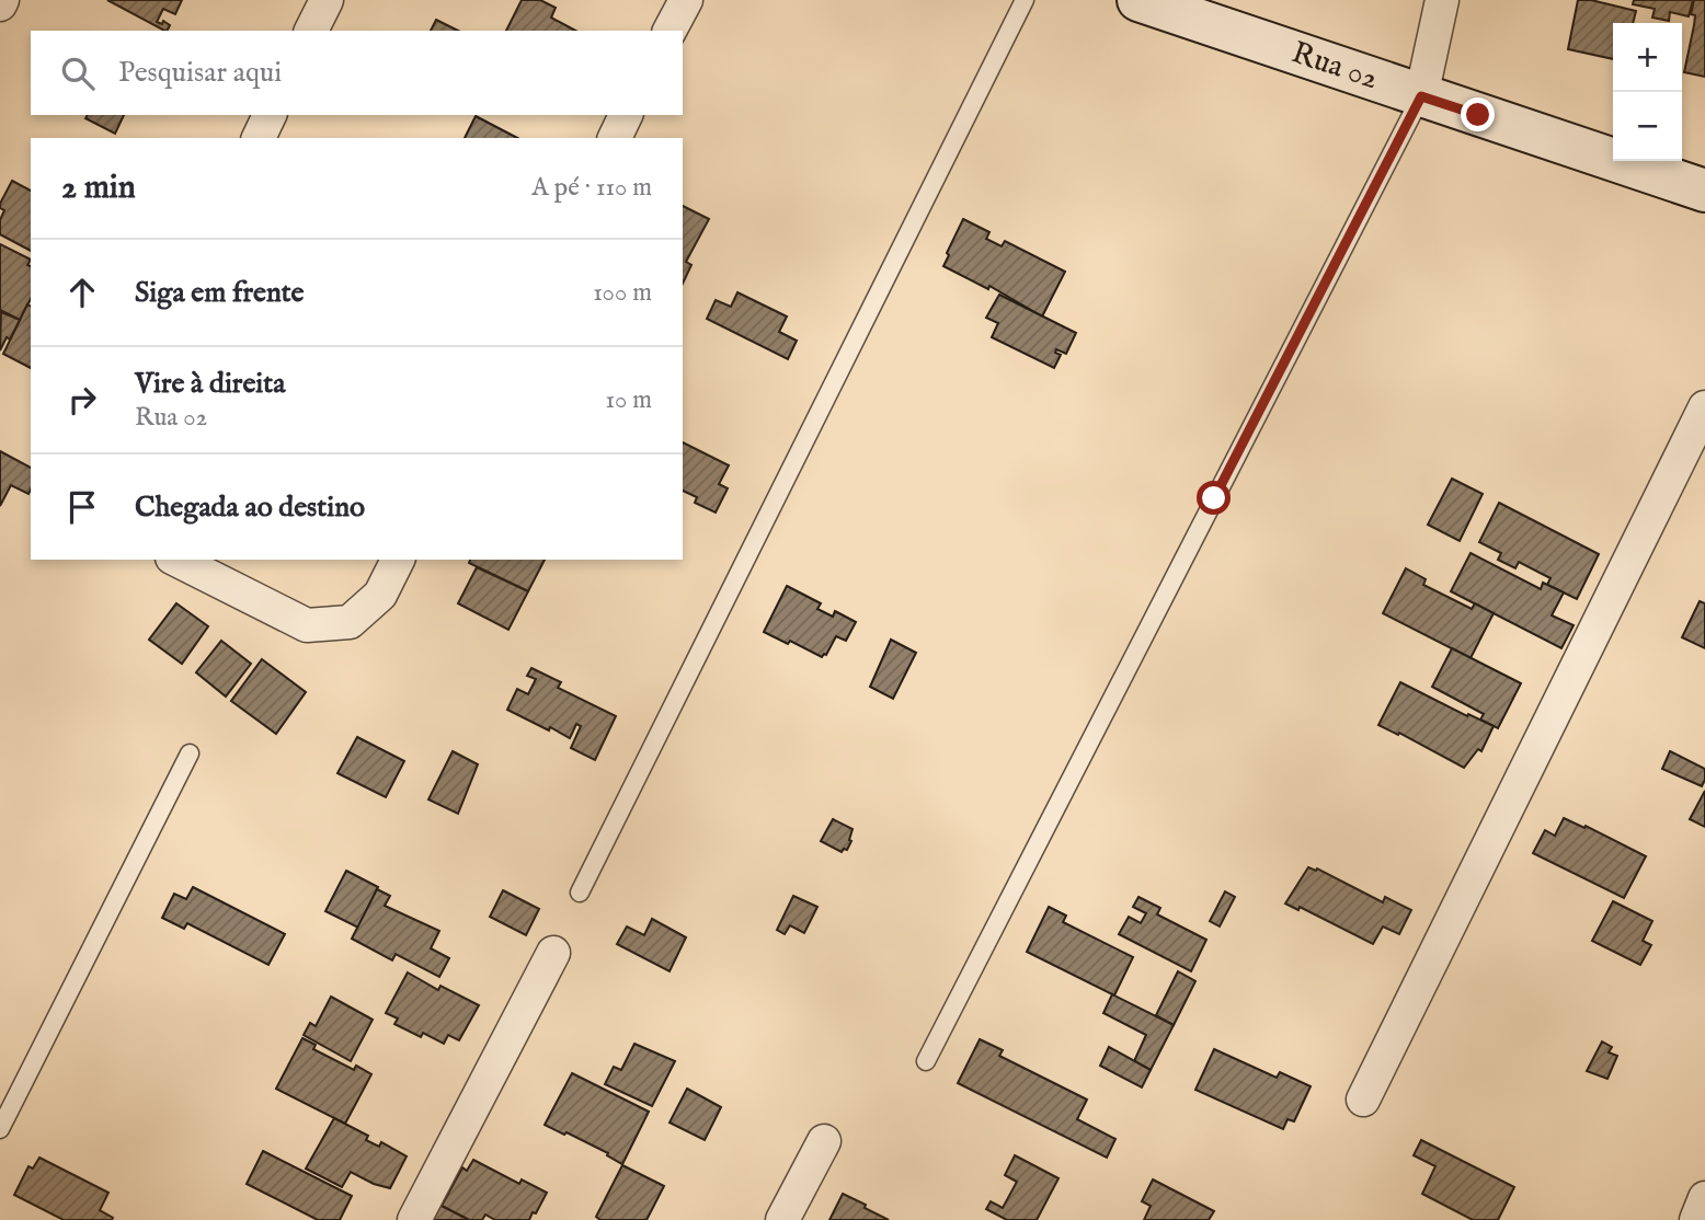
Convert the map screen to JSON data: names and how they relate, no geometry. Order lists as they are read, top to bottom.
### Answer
{
  "streets": {
    "street": ["Rua 02"]
  },
  "page": {
    "map_buttons": ["+", "−"],
    "search": "Pesquisar aqui",
    "heading": ["2 min", "A pé · 110 m"],
    "list": [
      ["Siga em frente", "100 m"],
      ["Vire à direita", "Rua 02", "10 m"],
      "Chegada ao destino"
    ]
  }
}
